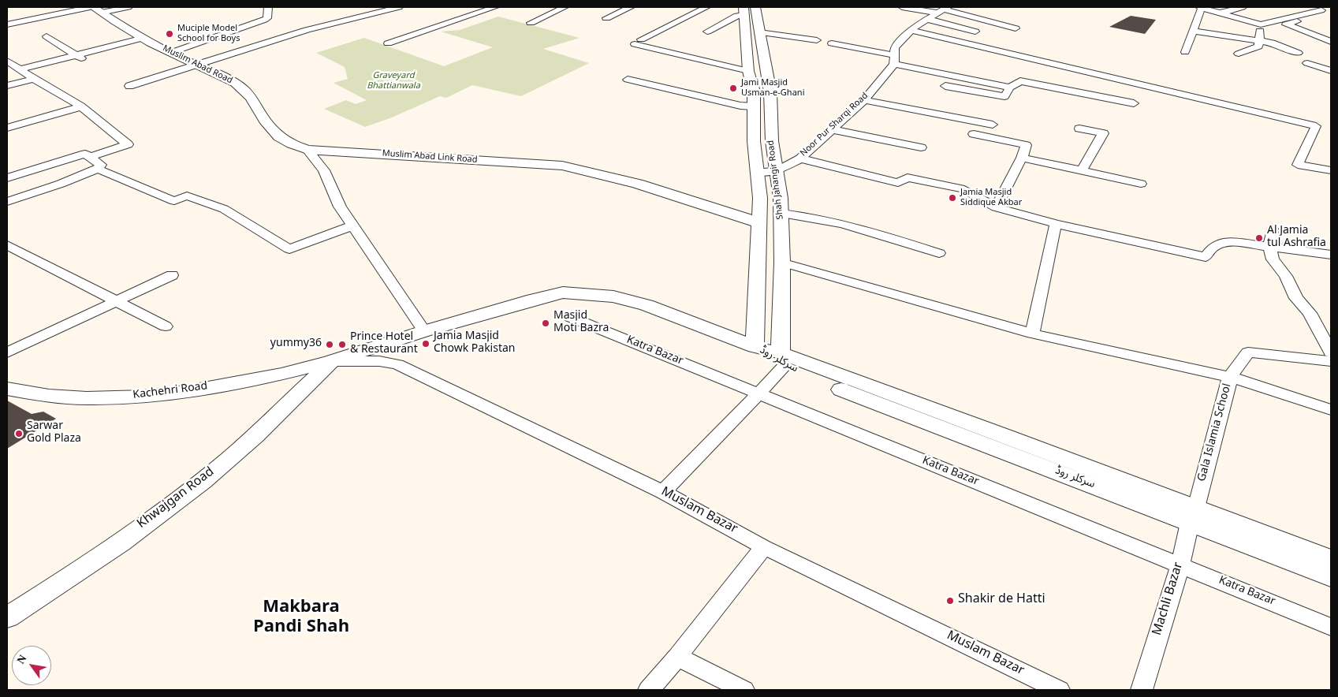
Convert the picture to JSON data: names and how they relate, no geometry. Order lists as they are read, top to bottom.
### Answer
{
  "streets": {
    "street": [
      "Muslim Abad Road",
      "Noor Pur Sharqi Road",
      "Muslim Abad Link Road",
      "Shah Jahangir Road",
      "Katra Bazar",
      "سرکلر روڈ",
      "Kachehri Road",
      "Gala Islamia School",
      "Khwajgan Road",
      "Muslam Bazar",
      "Machli Bazar"
    ]
  },
  "crossings": [
    ["Muslim Abad Road", "Muslim Abad Link Road"],
    ["Noor Pur Sharqi Road", "Shah Jahangir Road"],
    ["Muslim Abad Link Road", "Shah Jahangir Road"],
    ["Shah Jahangir Road", "سرکلر روڈ"],
    ["Katra Bazar", "Machli Bazar"],
    ["سرکلر روڈ", "Kachehri Road"],
    ["سرکلر روڈ", "Gala Islamia School"],
    ["سرکلر روڈ", "Machli Bazar"],
    ["Kachehri Road", "Khwajgan Road"],
    ["Kachehri Road", "Muslam Bazar"],
    ["Gala Islamia School", "Machli Bazar"],
    ["Khwajgan Road", "Muslam Bazar"]
  ],
  "districts": ["Makbara Pandi Shah"],
  "parks": ["Graveyard Bhattianwala"],
  "places": [
    "Muciple Model School for Boys",
    "Jami Masjid Usman-e-Ghani",
    "Jamia Masjid Siddique Akbar",
    "Al Jamia tul Ashrafia",
    "Masjid Moti Bazra",
    "Jamia Masjid Chowk Pakistan",
    "yummy36",
    "Prince Hotel & Restaurant",
    "Sarwar Gold Plaza",
    "Shakir de Hatti"
  ],
  "north": "top left"
}
